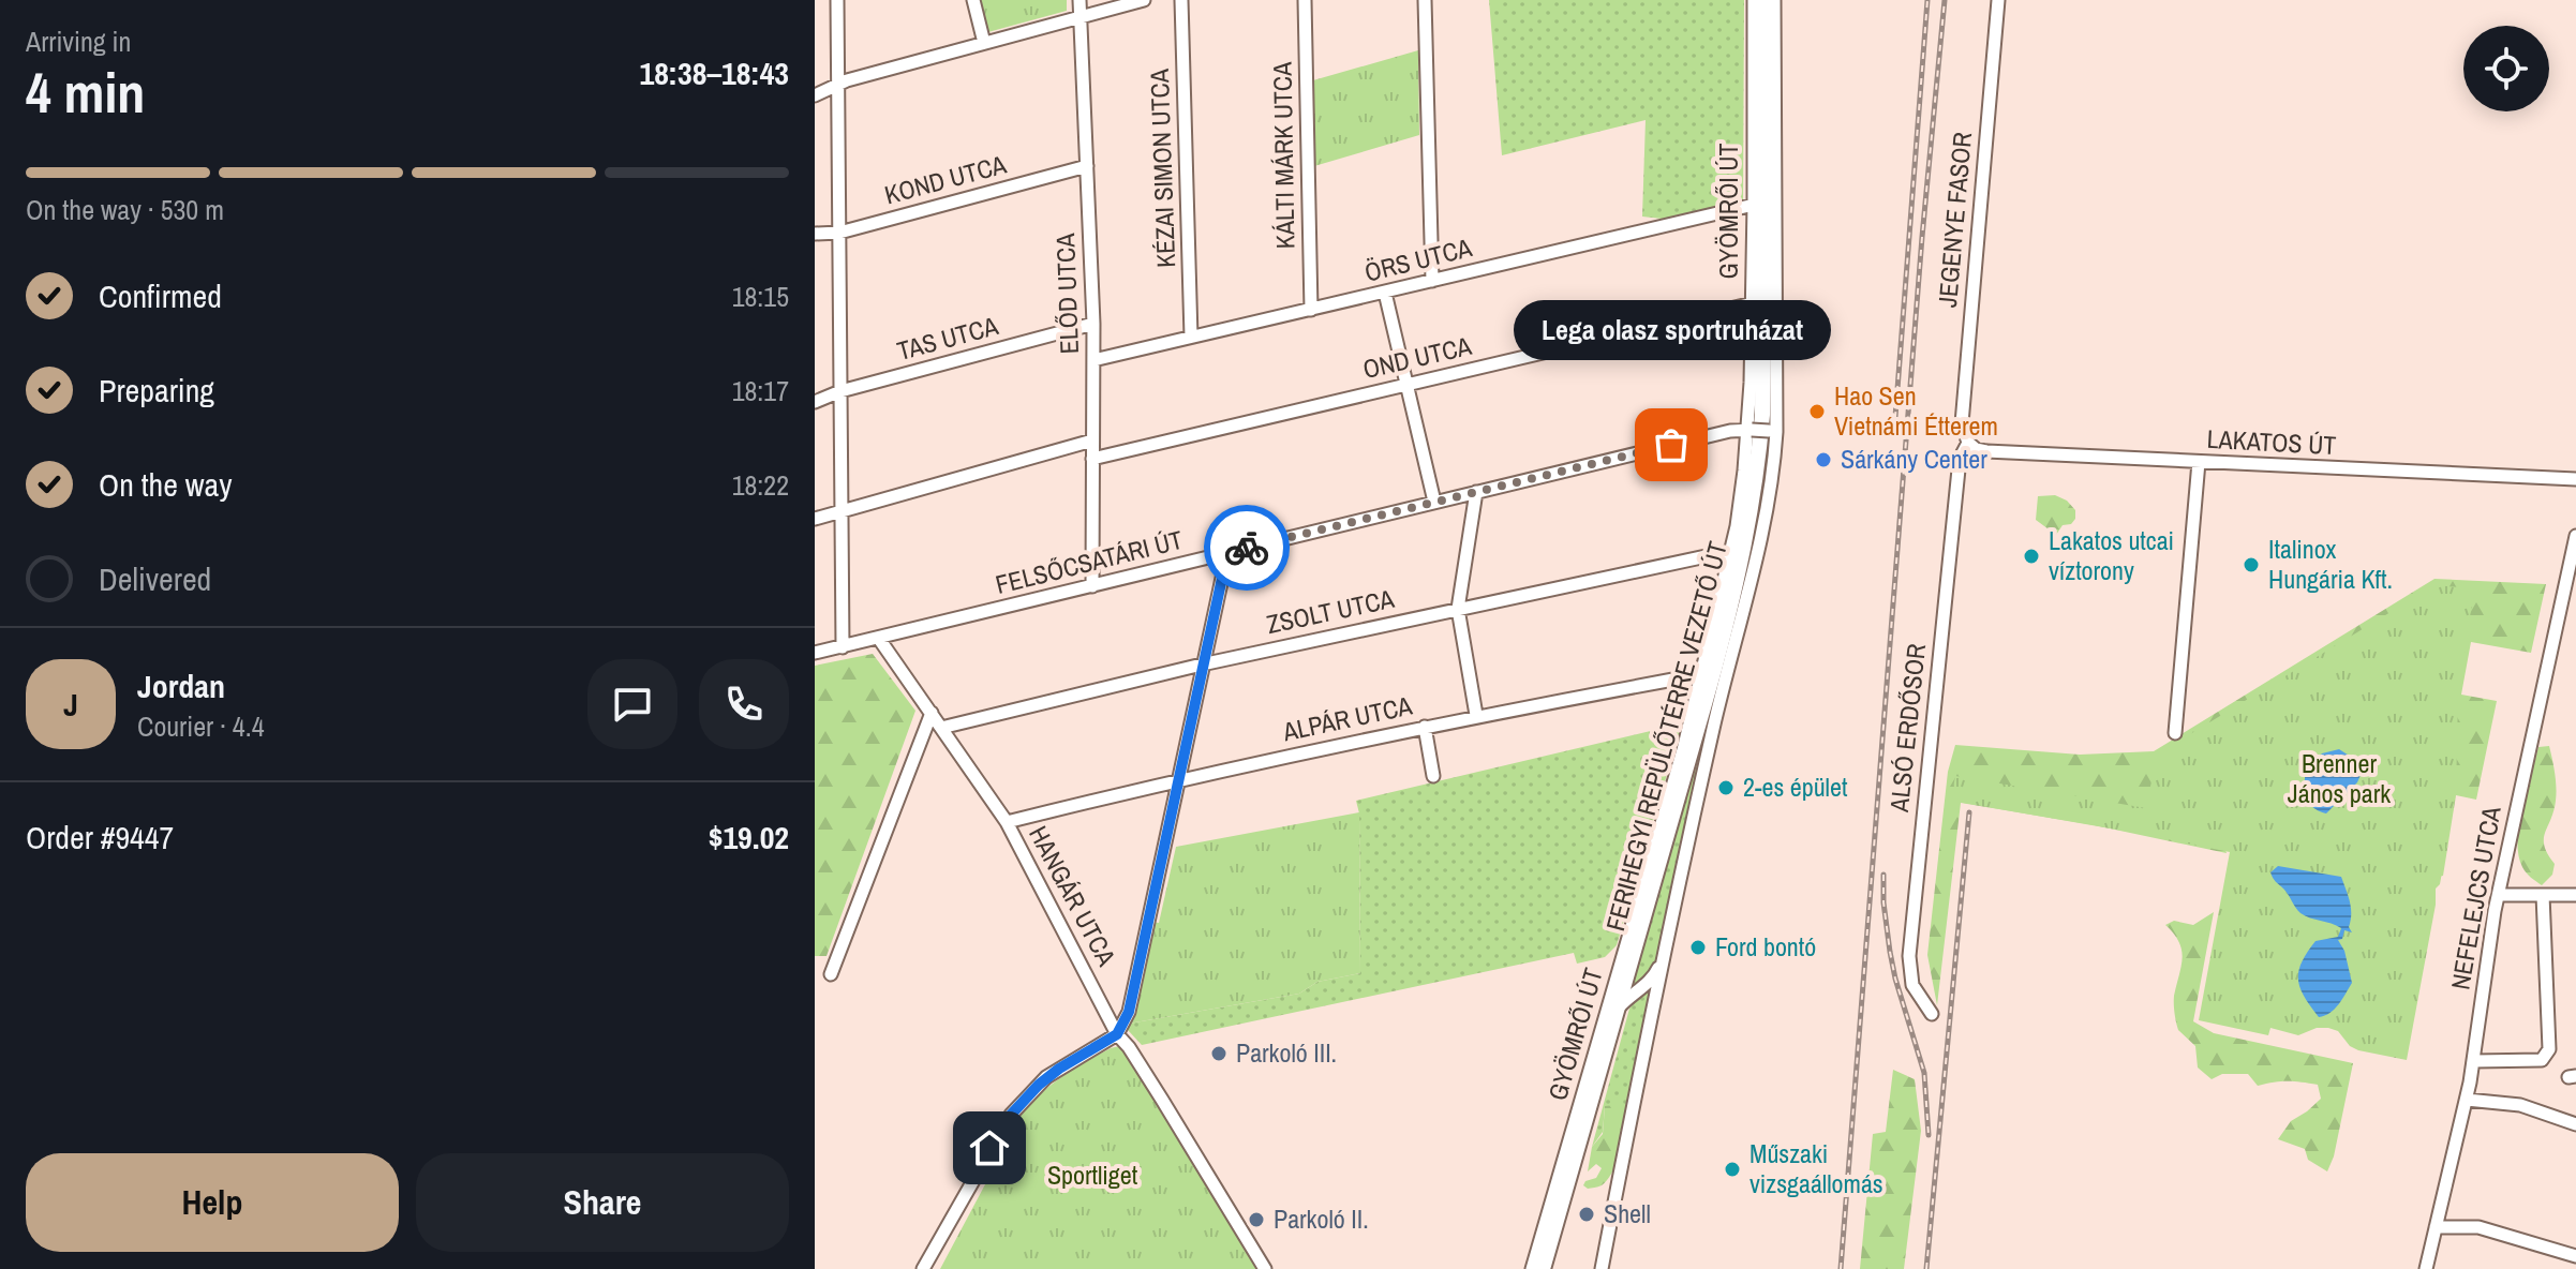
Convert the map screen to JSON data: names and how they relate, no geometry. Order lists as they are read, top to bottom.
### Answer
{
  "streets": {
    "main road": ["FERIHEGYI REPÜLŐTÉRRE VEZETŐ ÚT"],
    "street": [
      "KÁLTI MÁRK UTCA",
      "KÉZAI SIMON UTCA",
      "KOND UTCA",
      "GYÖMRŐI ÚT",
      "JEGENYE FASOR",
      "ÖRS UTCA",
      "ELŐD UTCA",
      "TAS UTCA",
      "OND UTCA",
      "LAKATOS ÚT",
      "FELSŐCSATÁRI ÚT",
      "ZSOLT UTCA",
      "ALPÁR UTCA",
      "ALSÓ ERDŐSOR",
      "HANGÁR UTCA",
      "NEFELEJCS UTCA"
    ]
  },
  "crossings": [
    ["KÁLTI MÁRK UTCA", "ÖRS UTCA"],
    ["KÉZAI SIMON UTCA", "ÖRS UTCA"],
    ["KOND UTCA", "ELŐD UTCA"],
    ["GYÖMRŐI ÚT", "ÖRS UTCA"],
    ["GYÖMRŐI ÚT", "OND UTCA"],
    ["GYÖMRŐI ÚT", "FELSŐCSATÁRI ÚT"],
    ["GYÖMRŐI ÚT", "ZSOLT UTCA"],
    ["GYÖMRŐI ÚT", "ALPÁR UTCA"],
    ["GYÖMRŐI ÚT", "FERIHEGYI REPÜLŐTÉRRE VEZETŐ ÚT"],
    ["JEGENYE FASOR", "LAKATOS ÚT"],
    ["JEGENYE FASOR", "ALSÓ ERDŐSOR"],
    ["ÖRS UTCA", "ELŐD UTCA"],
    ["ELŐD UTCA", "TAS UTCA"],
    ["ELŐD UTCA", "OND UTCA"],
    ["ELŐD UTCA", "FELSŐCSATÁRI ÚT"],
    ["LAKATOS ÚT", "ALSÓ ERDŐSOR"],
    ["FELSŐCSATÁRI ÚT", "HANGÁR UTCA"],
    ["ZSOLT UTCA", "HANGÁR UTCA"],
    ["ALPÁR UTCA", "HANGÁR UTCA"]
  ],
  "parks": ["Brenner János park", "Sportliget"],
  "places": [
    "Hao Sen Vietnámi Étterem",
    "Lega olasz sportruházat",
    "Sárkány Center",
    "Lakatos utcai víztorony",
    "Italinox Hungária Kft.",
    "2-es épület",
    "Ford bontó",
    "Parkoló III.",
    "Műszaki vizsgaállomás",
    "Shell",
    "Parkoló II."
  ],
  "page": {
    "heading": ["4 min", "Arriving in", "18:38–18:43"],
    "panel": [
      "Jordan",
      "Courier · 4.4",
      "Order #9447",
      "$19.02"
    ],
    "bar": "On the way · 530 m",
    "list": [
      ["Confirmed", "18:15"],
      ["Preparing", "18:17"],
      ["On the way", "18:22"],
      "Delivered"
    ],
    "bubble": "Lega olasz sportruházat",
    "round": "J",
    "buttons": ["Help", "Share"]
  }
}
